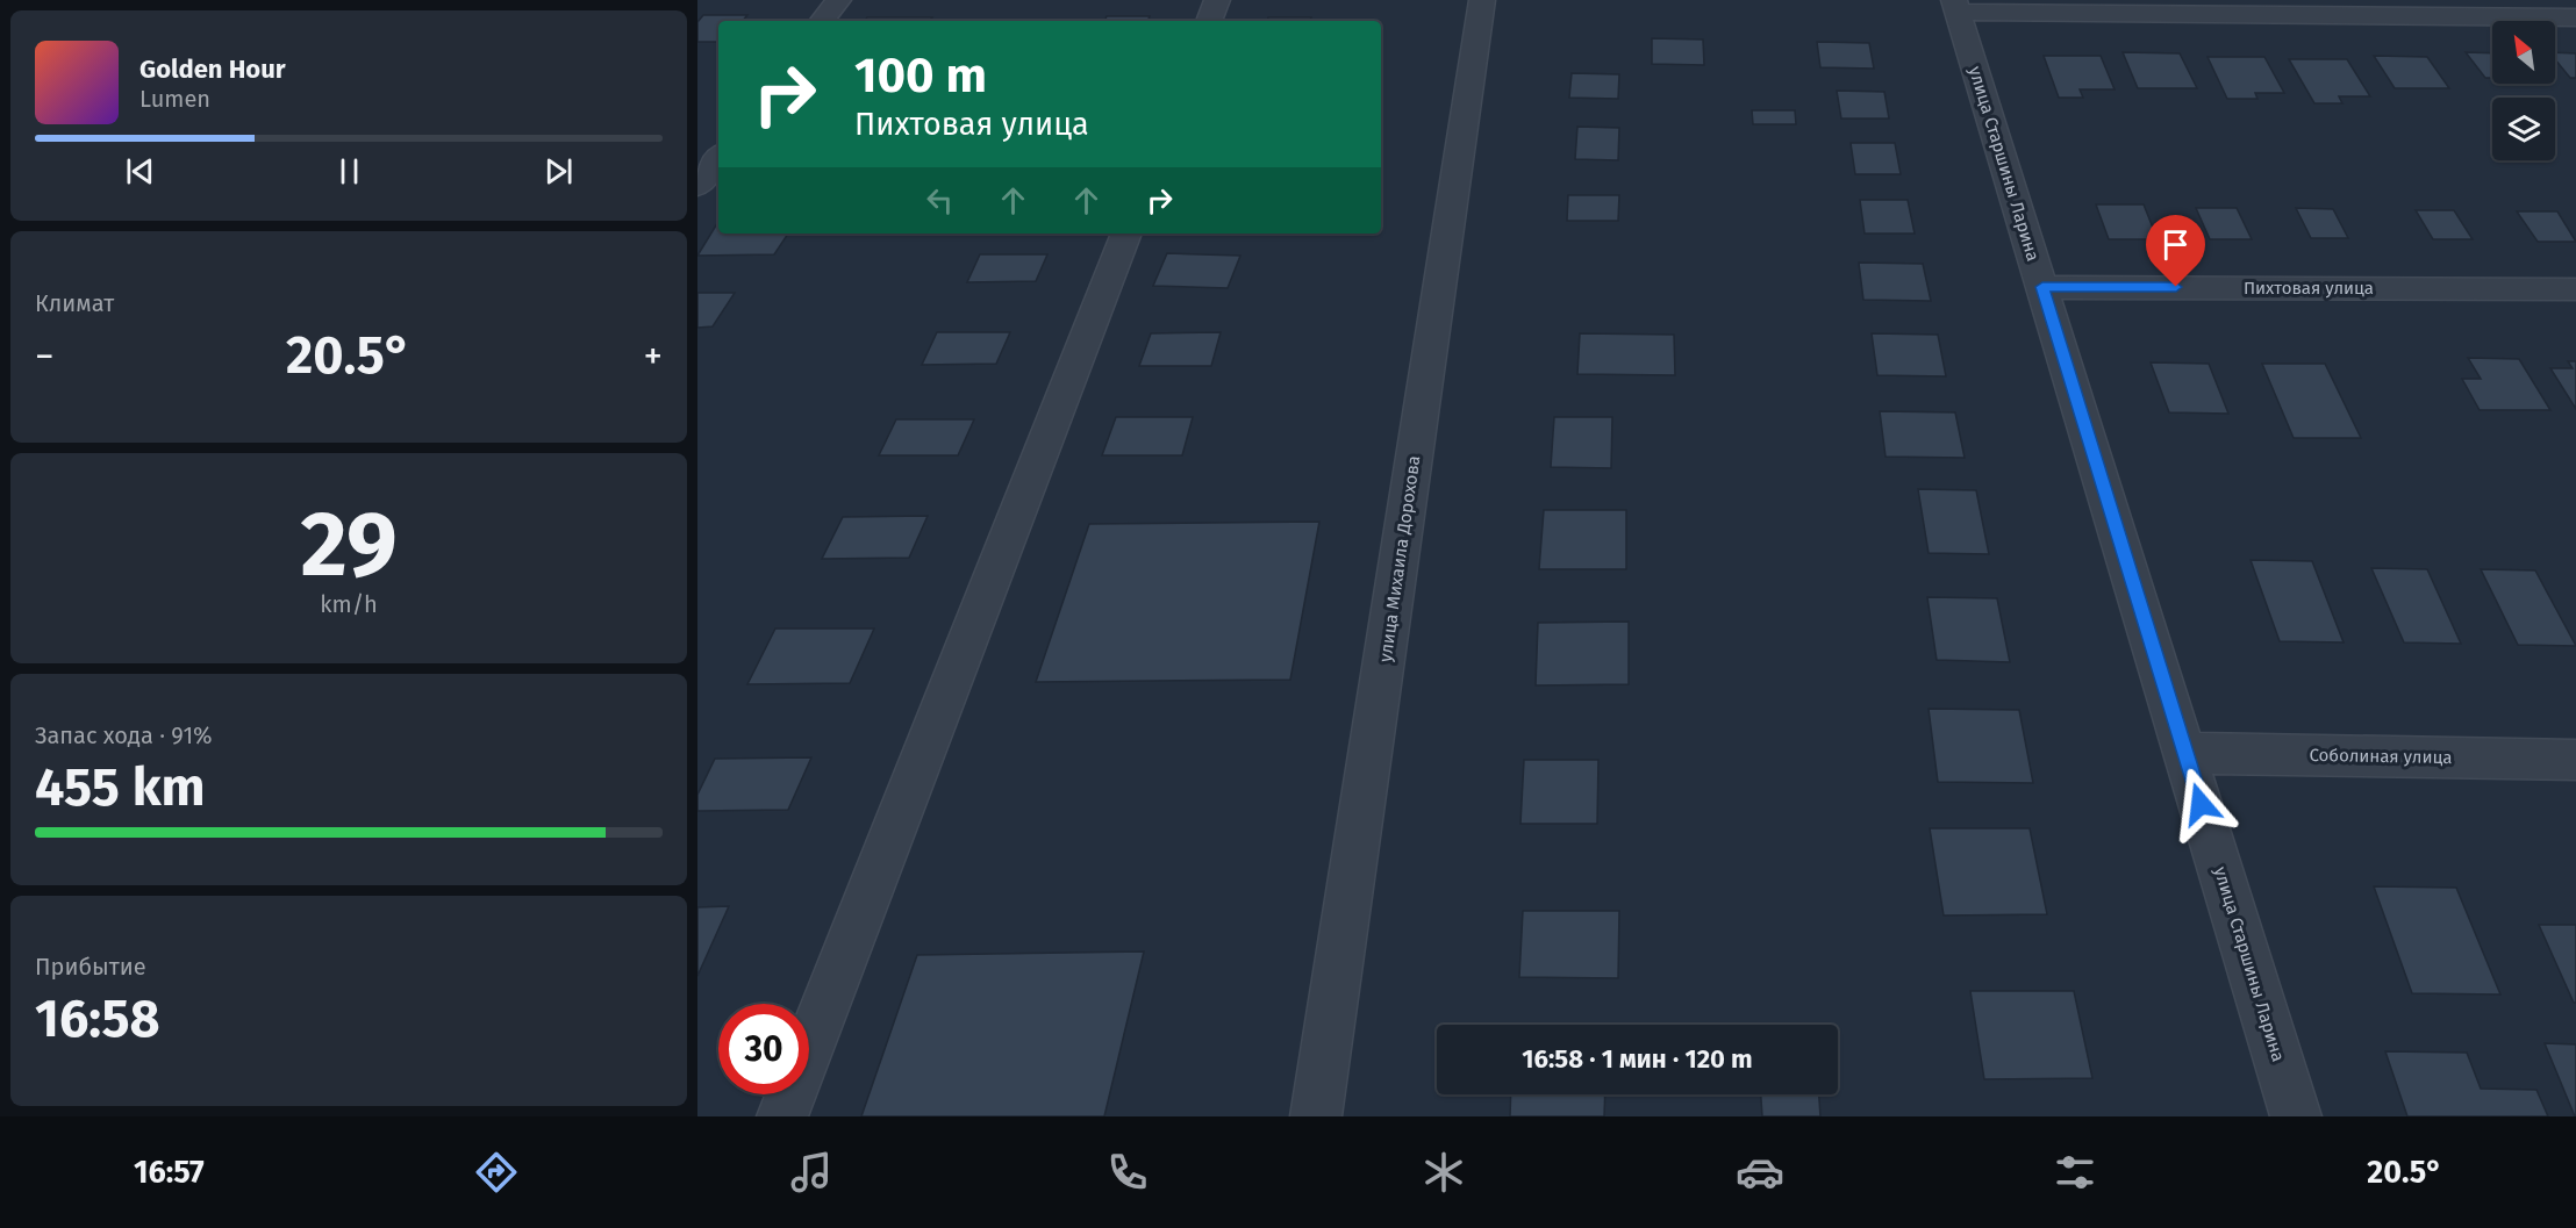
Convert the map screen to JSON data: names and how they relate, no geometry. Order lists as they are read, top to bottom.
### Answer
{
  "streets": {
    "street": [
      "улица Старшины Ларина",
      "Пихтовая улица",
      "улица Михаила Дорохова",
      "Соболиная улица"
    ]
  },
  "crossings": [
    ["улица Старшины Ларина", "Пихтовая улица"],
    ["улица Старшины Ларина", "Соболиная улица"]
  ],
  "north": "top left",
  "page": {
    "turn": ["100 m", "Пихтовая улица"],
    "song": ["Golden Hour", "Lumen"],
    "tile": [
      "Климат",
      ["29", "km/h"],
      ["Запас хода · 91%", "455 km"],
      ["Прибытие", "16:58"]
    ],
    "heat": ["−", "20.5°", "+"],
    "limit": "30",
    "trip": "16:58 · 1 мин · 120 m",
    "tabs": ["16:57", "20.5°"]
  }
}
